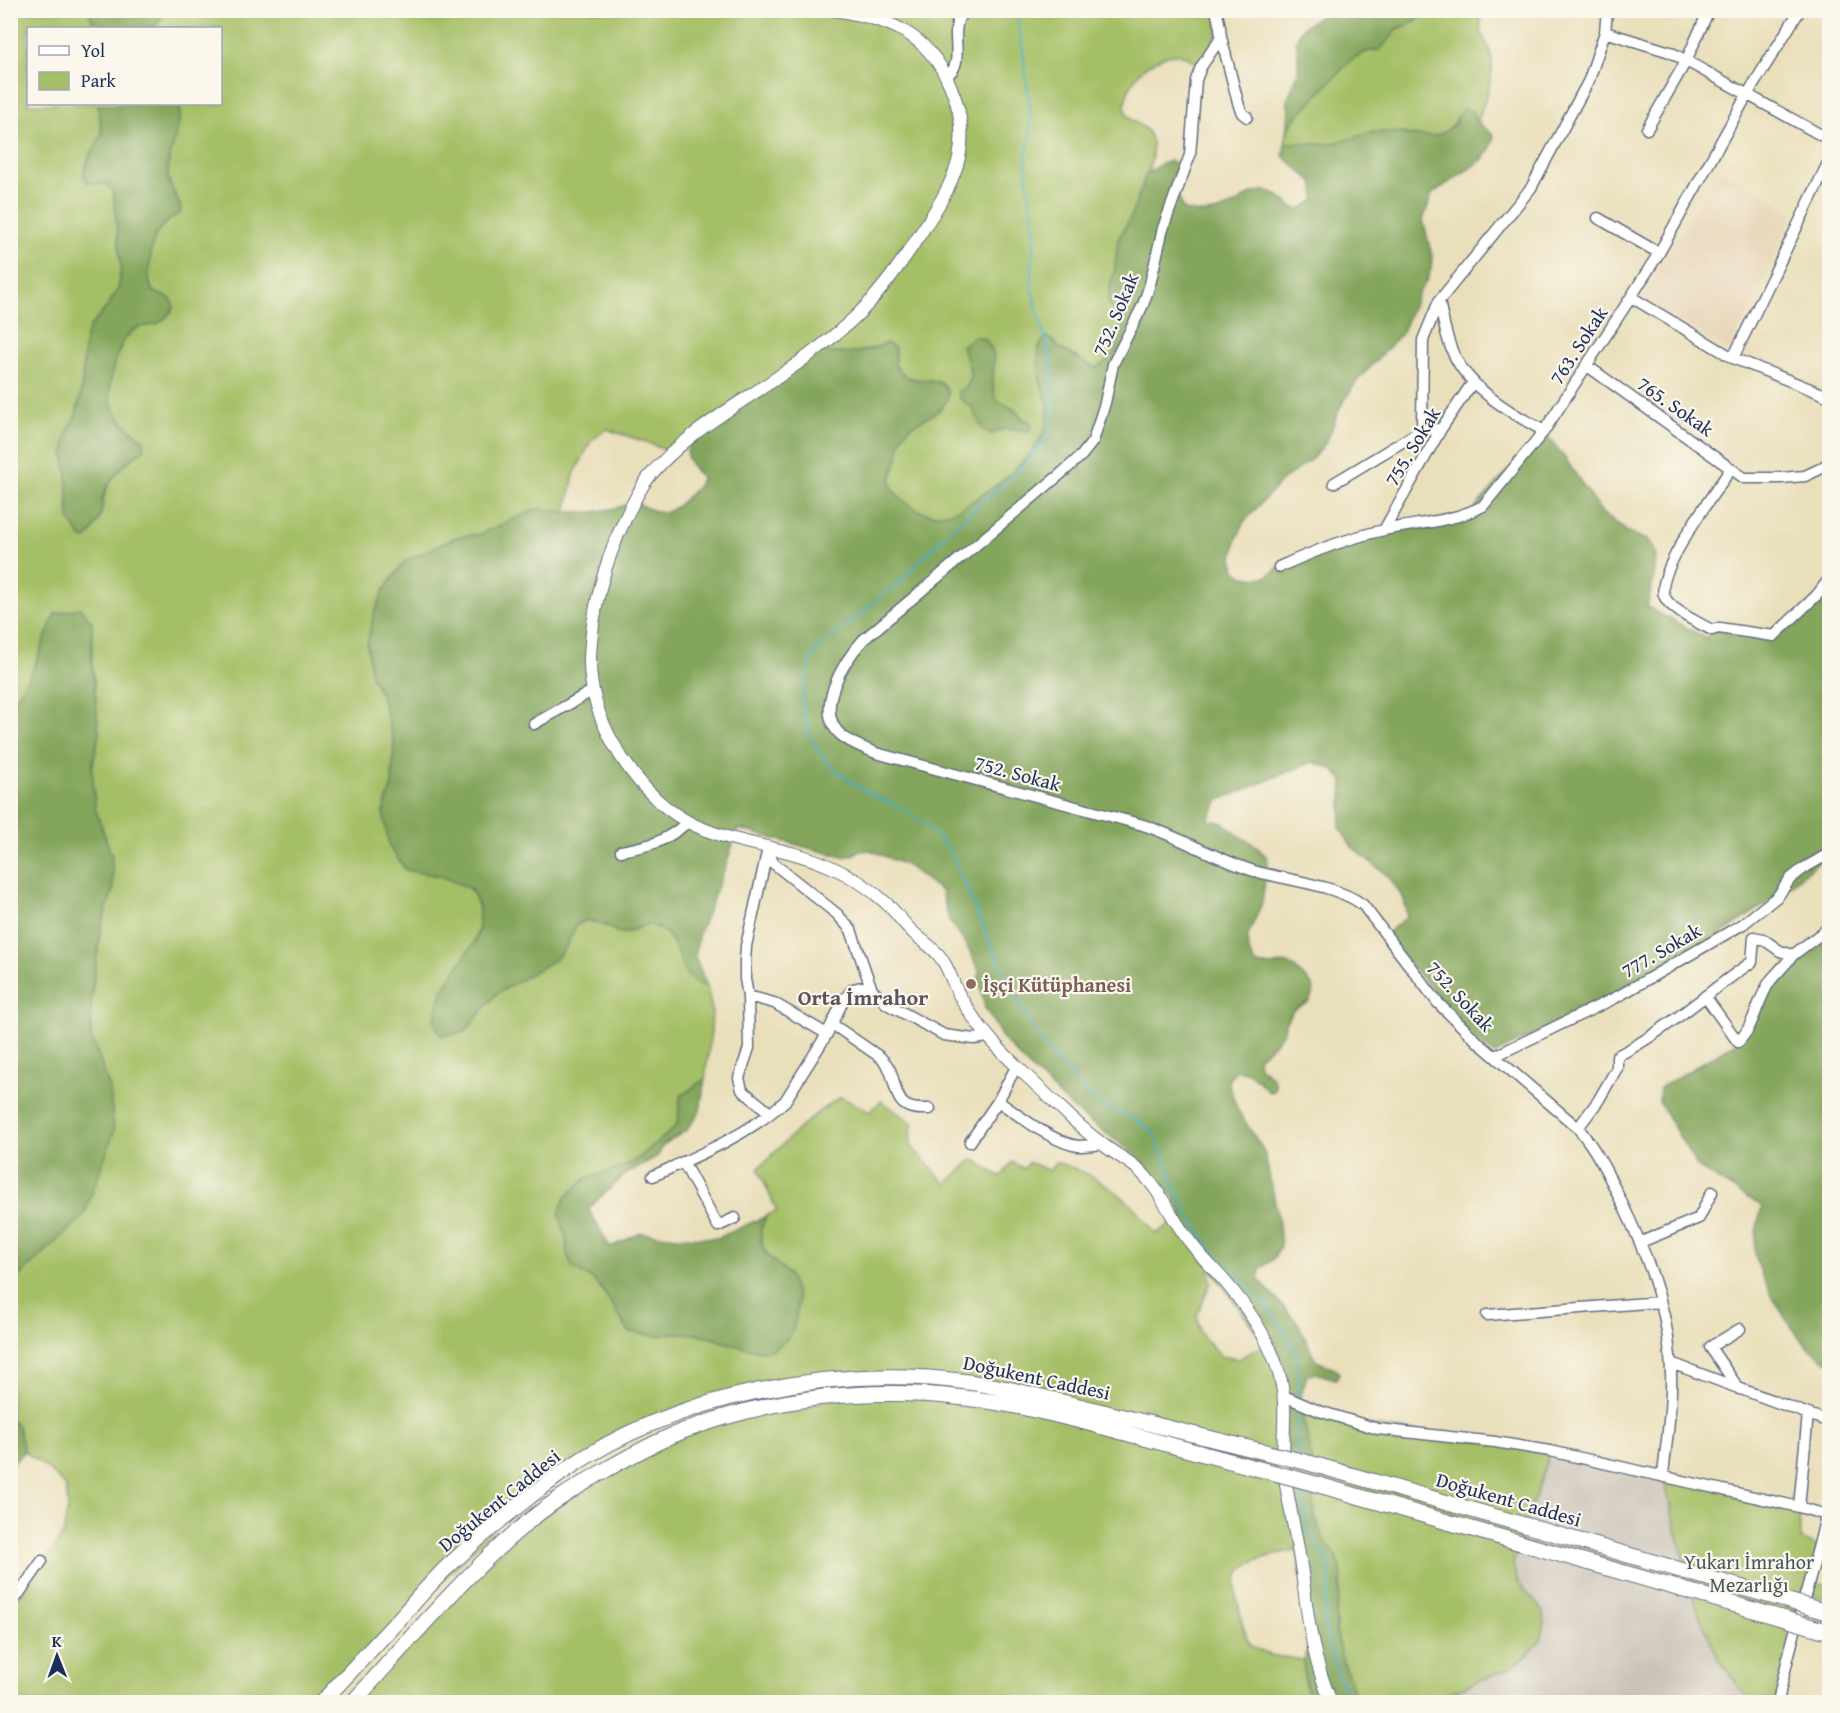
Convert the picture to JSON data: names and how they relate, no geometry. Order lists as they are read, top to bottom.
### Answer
{
  "streets": {
    "main road": ["Doğukent Caddesi"],
    "street": [
      "752. Sokak",
      "763. Sokak",
      "765. Sokak",
      "755. Sokak",
      "777. Sokak"
    ]
  },
  "crossings": [
    ["752. Sokak", "777. Sokak"],
    ["763. Sokak", "765. Sokak"],
    ["763. Sokak", "755. Sokak"]
  ],
  "districts": ["Orta İmrahor"],
  "parks": ["Yukarı İmrahor Mezarlığı"],
  "places": ["İşçi Kütüphanesi"],
  "legend": ["Yol", "Park"],
  "north": "top"
}
